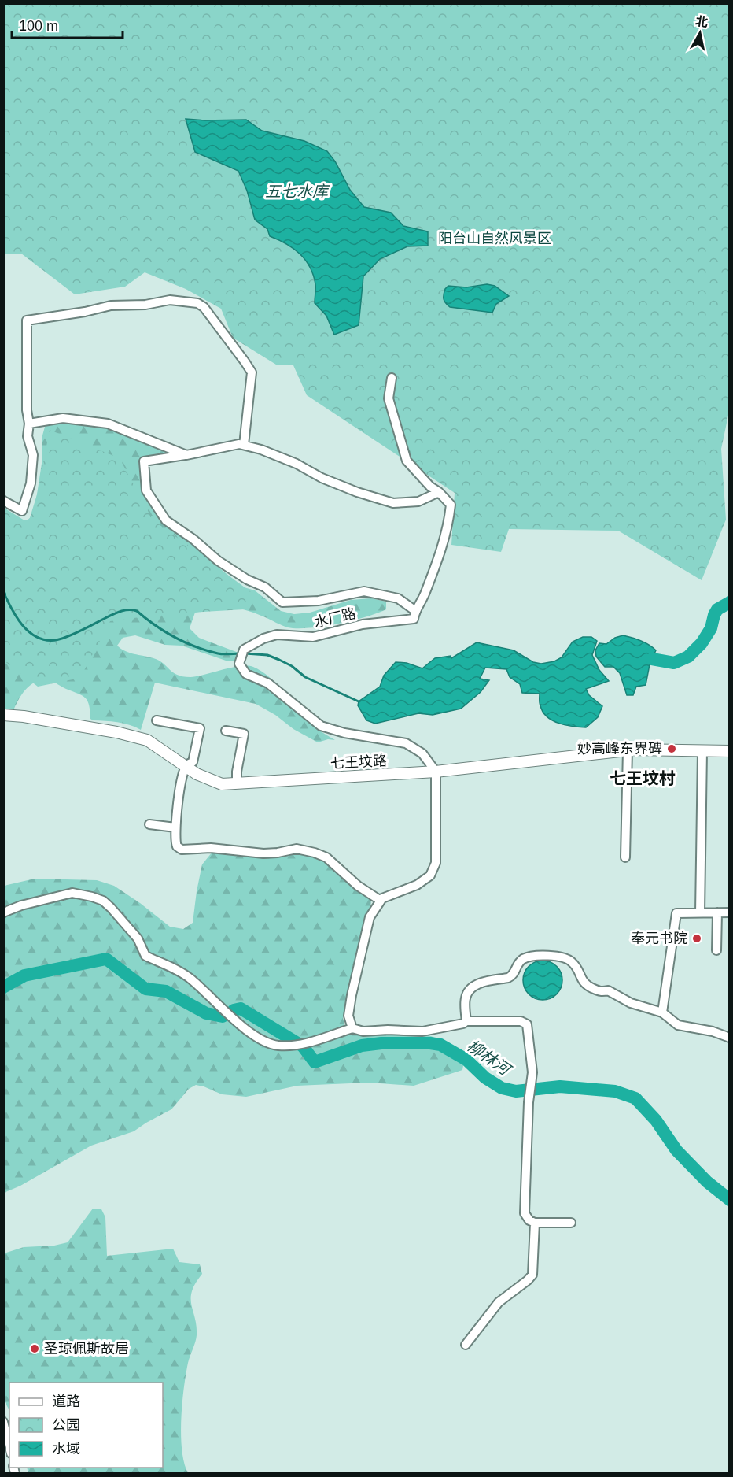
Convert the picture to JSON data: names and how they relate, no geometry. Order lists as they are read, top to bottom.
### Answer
{
  "streets": {
    "street": ["水厂路", "七王坟路"]
  },
  "crossings": [
    ["水厂路", "七王坟路"]
  ],
  "districts": ["七王坟村"],
  "water": ["五七水库", "柳林河"],
  "parks": ["阳台山自然风景区"],
  "places": ["妙高峰东界碑", "奉元书院", "圣琼佩斯故居"],
  "legend": ["道路", "公园", "水域"],
  "scale_bar": "100 m",
  "north": "top"
}
